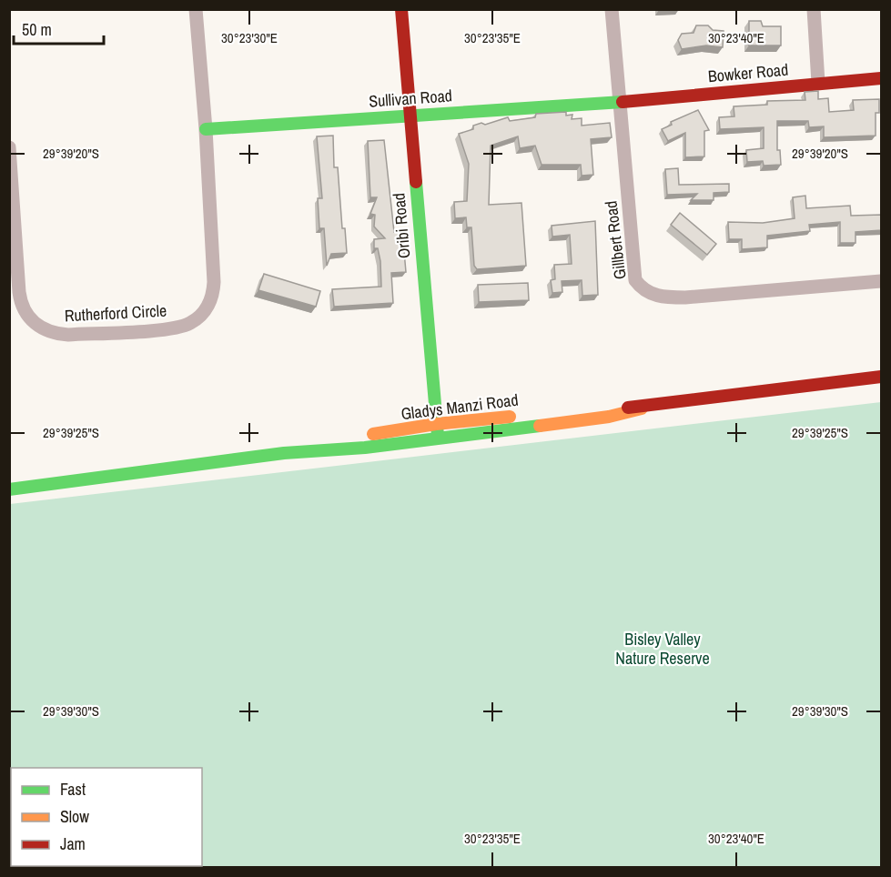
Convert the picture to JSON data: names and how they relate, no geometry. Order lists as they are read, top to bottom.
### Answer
{
  "streets": {
    "main road": [
      "Bowker Road",
      "Sullivan Road",
      "Oribi Road",
      "Gladys Manzi Road"
    ],
    "street": ["Gillbert Road", "Rutherford Circle"]
  },
  "crossings": [
    ["Bowker Road", "Sullivan Road"],
    ["Bowker Road", "Gillbert Road"],
    ["Sullivan Road", "Oribi Road"],
    ["Sullivan Road", "Gillbert Road"],
    ["Sullivan Road", "Rutherford Circle"],
    ["Oribi Road", "Gladys Manzi Road"]
  ],
  "parks": ["Bisley Valley Nature Reserve"],
  "legend": ["Fast", "Slow", "Jam"],
  "scale_bar": "50 m",
  "coordinates": [
    "30°23'30\"E",
    "30°23'35\"E",
    "30°23'40\"E",
    "29°39'20\"S",
    "29°39'25\"S",
    "29°39'30\"S"
  ]
}
